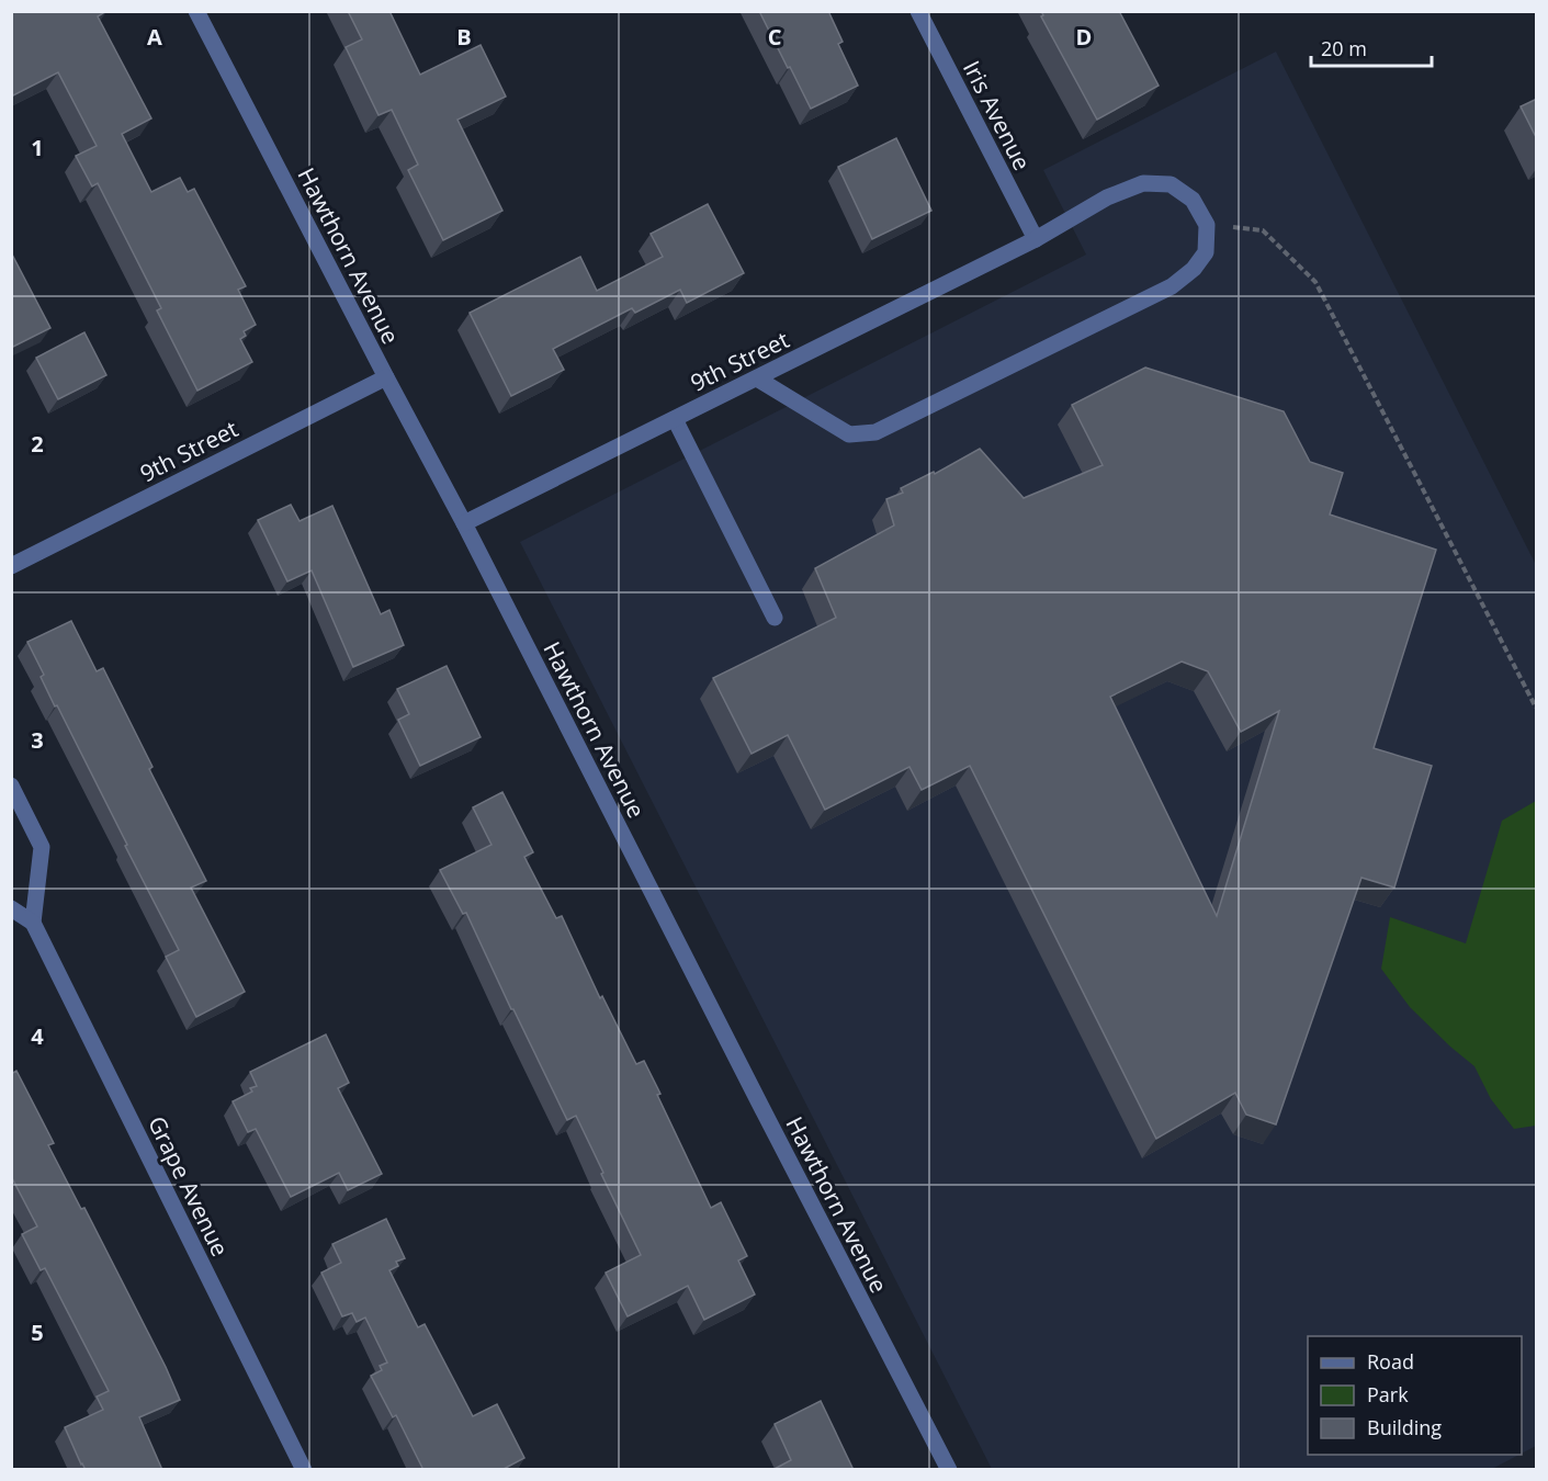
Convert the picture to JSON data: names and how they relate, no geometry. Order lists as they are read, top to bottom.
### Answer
{
  "streets": {
    "street": [
      "Iris Avenue",
      "Hawthorn Avenue",
      "9th Street",
      "Grape Avenue"
    ]
  },
  "crossings": [
    ["Iris Avenue", "9th Street"],
    ["Hawthorn Avenue", "9th Street"]
  ],
  "legend": ["Road", "Park", "Building"],
  "scale_bar": "20 m",
  "grid": {
    "columns": [
      "A",
      "B",
      "C",
      "D"
    ],
    "rows": [
      "1",
      "2",
      "3",
      "4",
      "5"
    ]
  }
}
